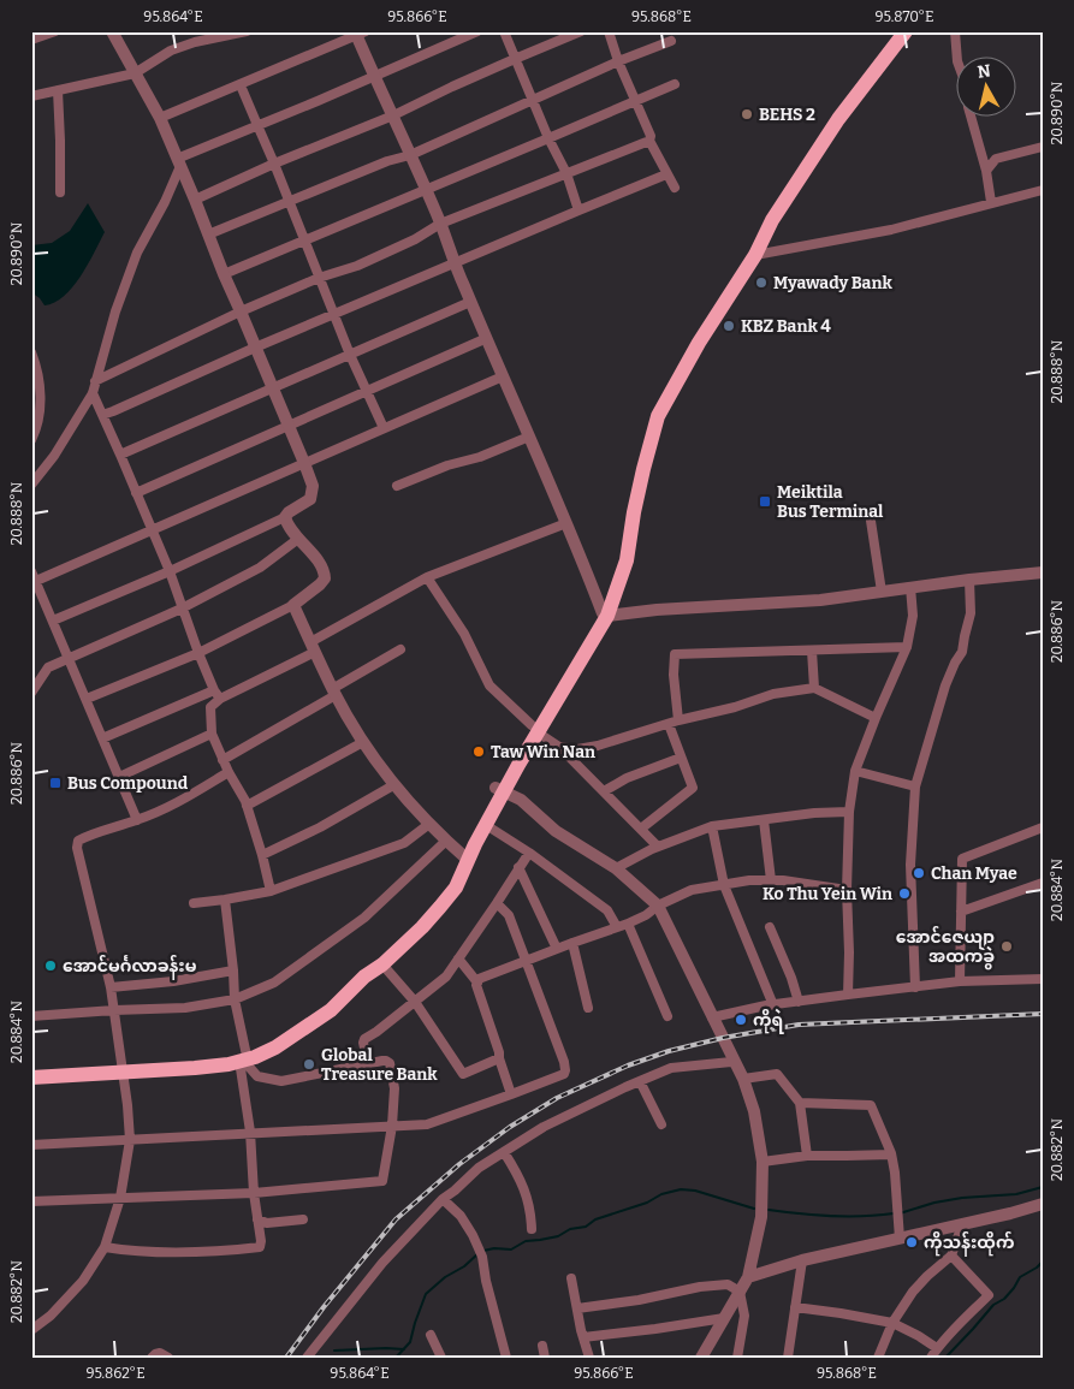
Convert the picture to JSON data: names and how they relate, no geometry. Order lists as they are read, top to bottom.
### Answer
{
  "places": {
    "other": [
      "BEHS 2",
      "Myawady Bank",
      "KBZ Bank 4",
      "Taw Win Nan",
      "Chan Myae",
      "Ko Thu Yein Win",
      "အောင်ဇေယျာ အထကခွဲ",
      "အောင်မင်္ဂလာခန်းမ",
      "ကိုရဲ",
      "Global Treasure Bank",
      "ကိုသန်းထိုက်"
    ],
    "transit": ["Meiktila Bus Terminal", "Bus Compound"]
  },
  "north": "top",
  "coordinates": [
    "95.864°E",
    "95.866°E",
    "95.868°E",
    "95.870°E",
    "20.890°N",
    "20.888°N",
    "20.886°N",
    "20.884°N",
    "20.882°N",
    "95.862°E"
  ]
}
